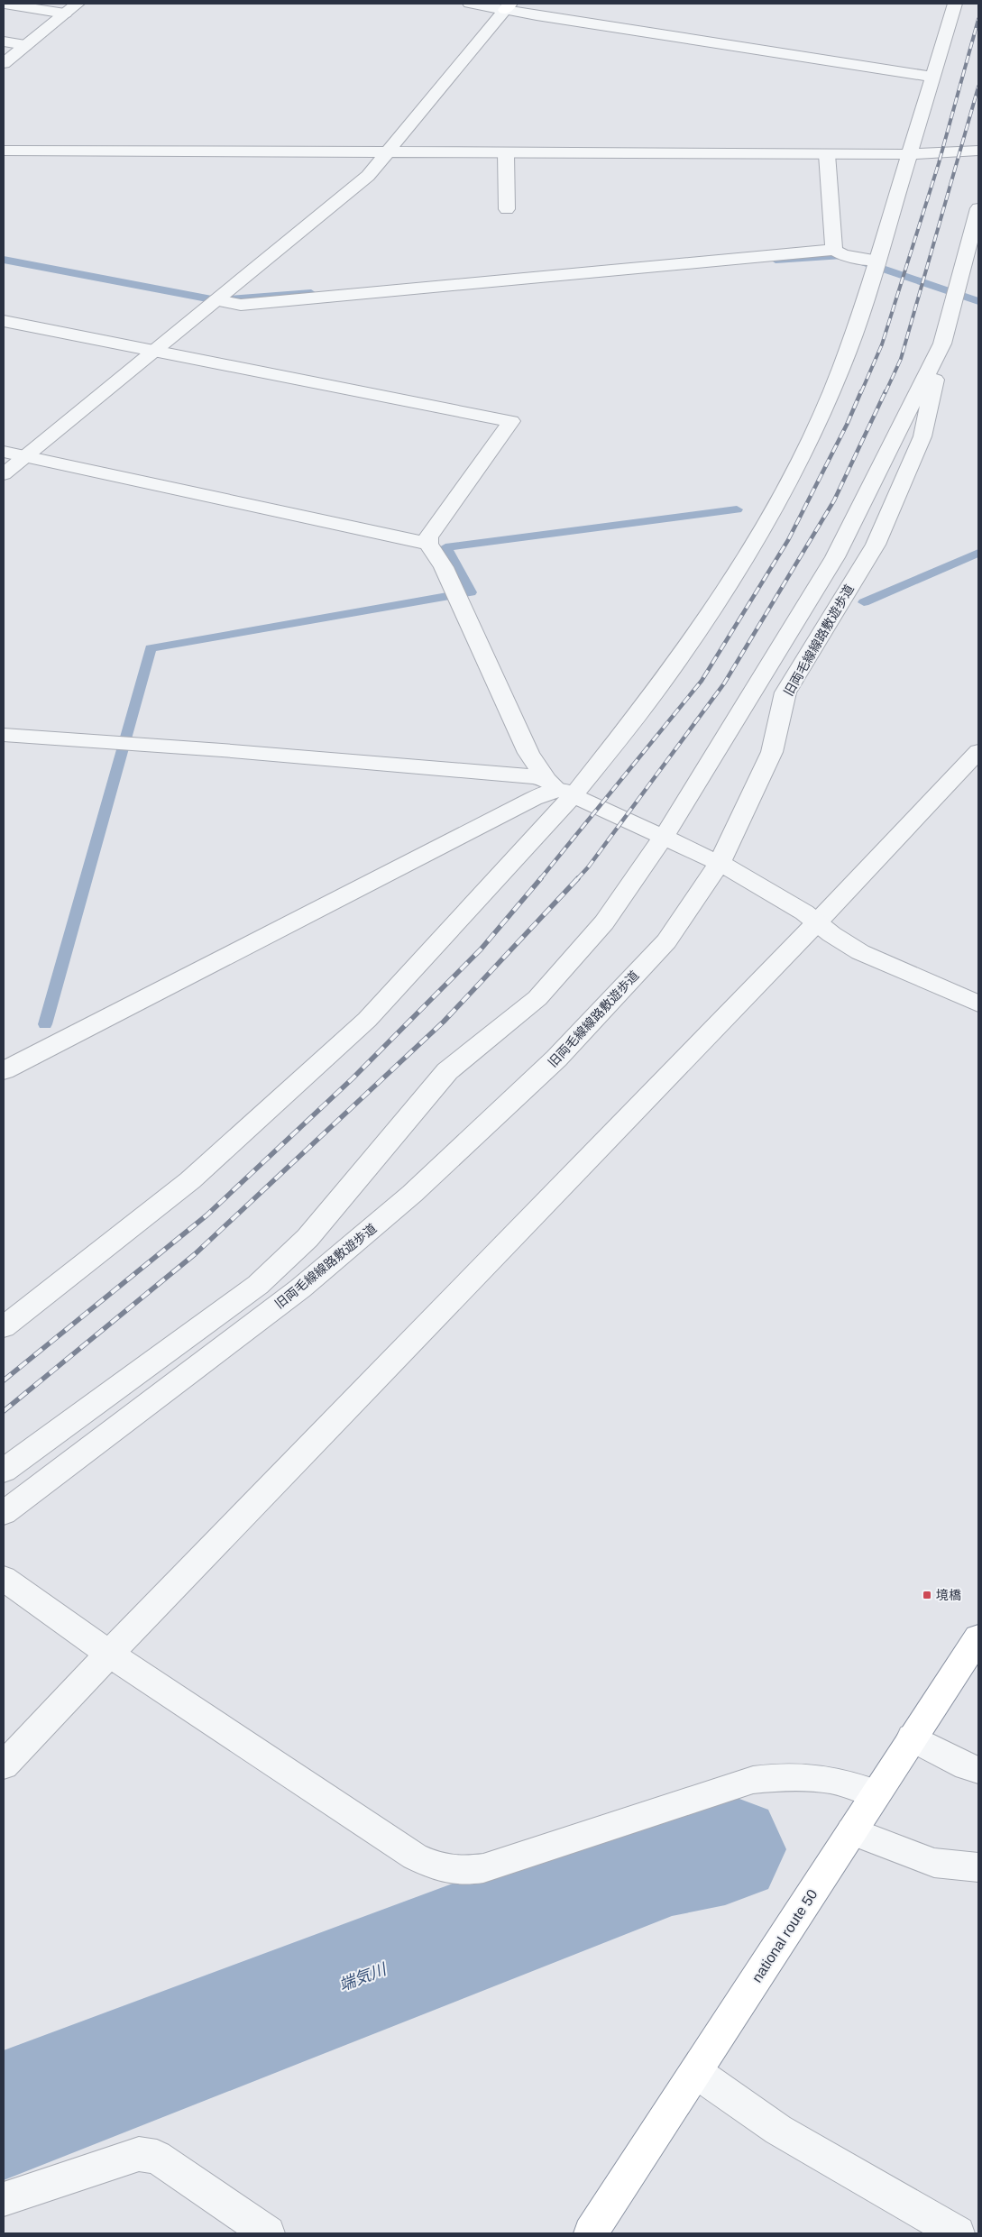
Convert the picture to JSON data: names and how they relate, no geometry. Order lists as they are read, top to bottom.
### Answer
{
  "streets": {
    "highway": ["national route 50"],
    "street": ["旧両毛線線路敷遊歩道"]
  },
  "water": ["端気川"],
  "places": {
    "transit": ["境橋"]
  }
}
